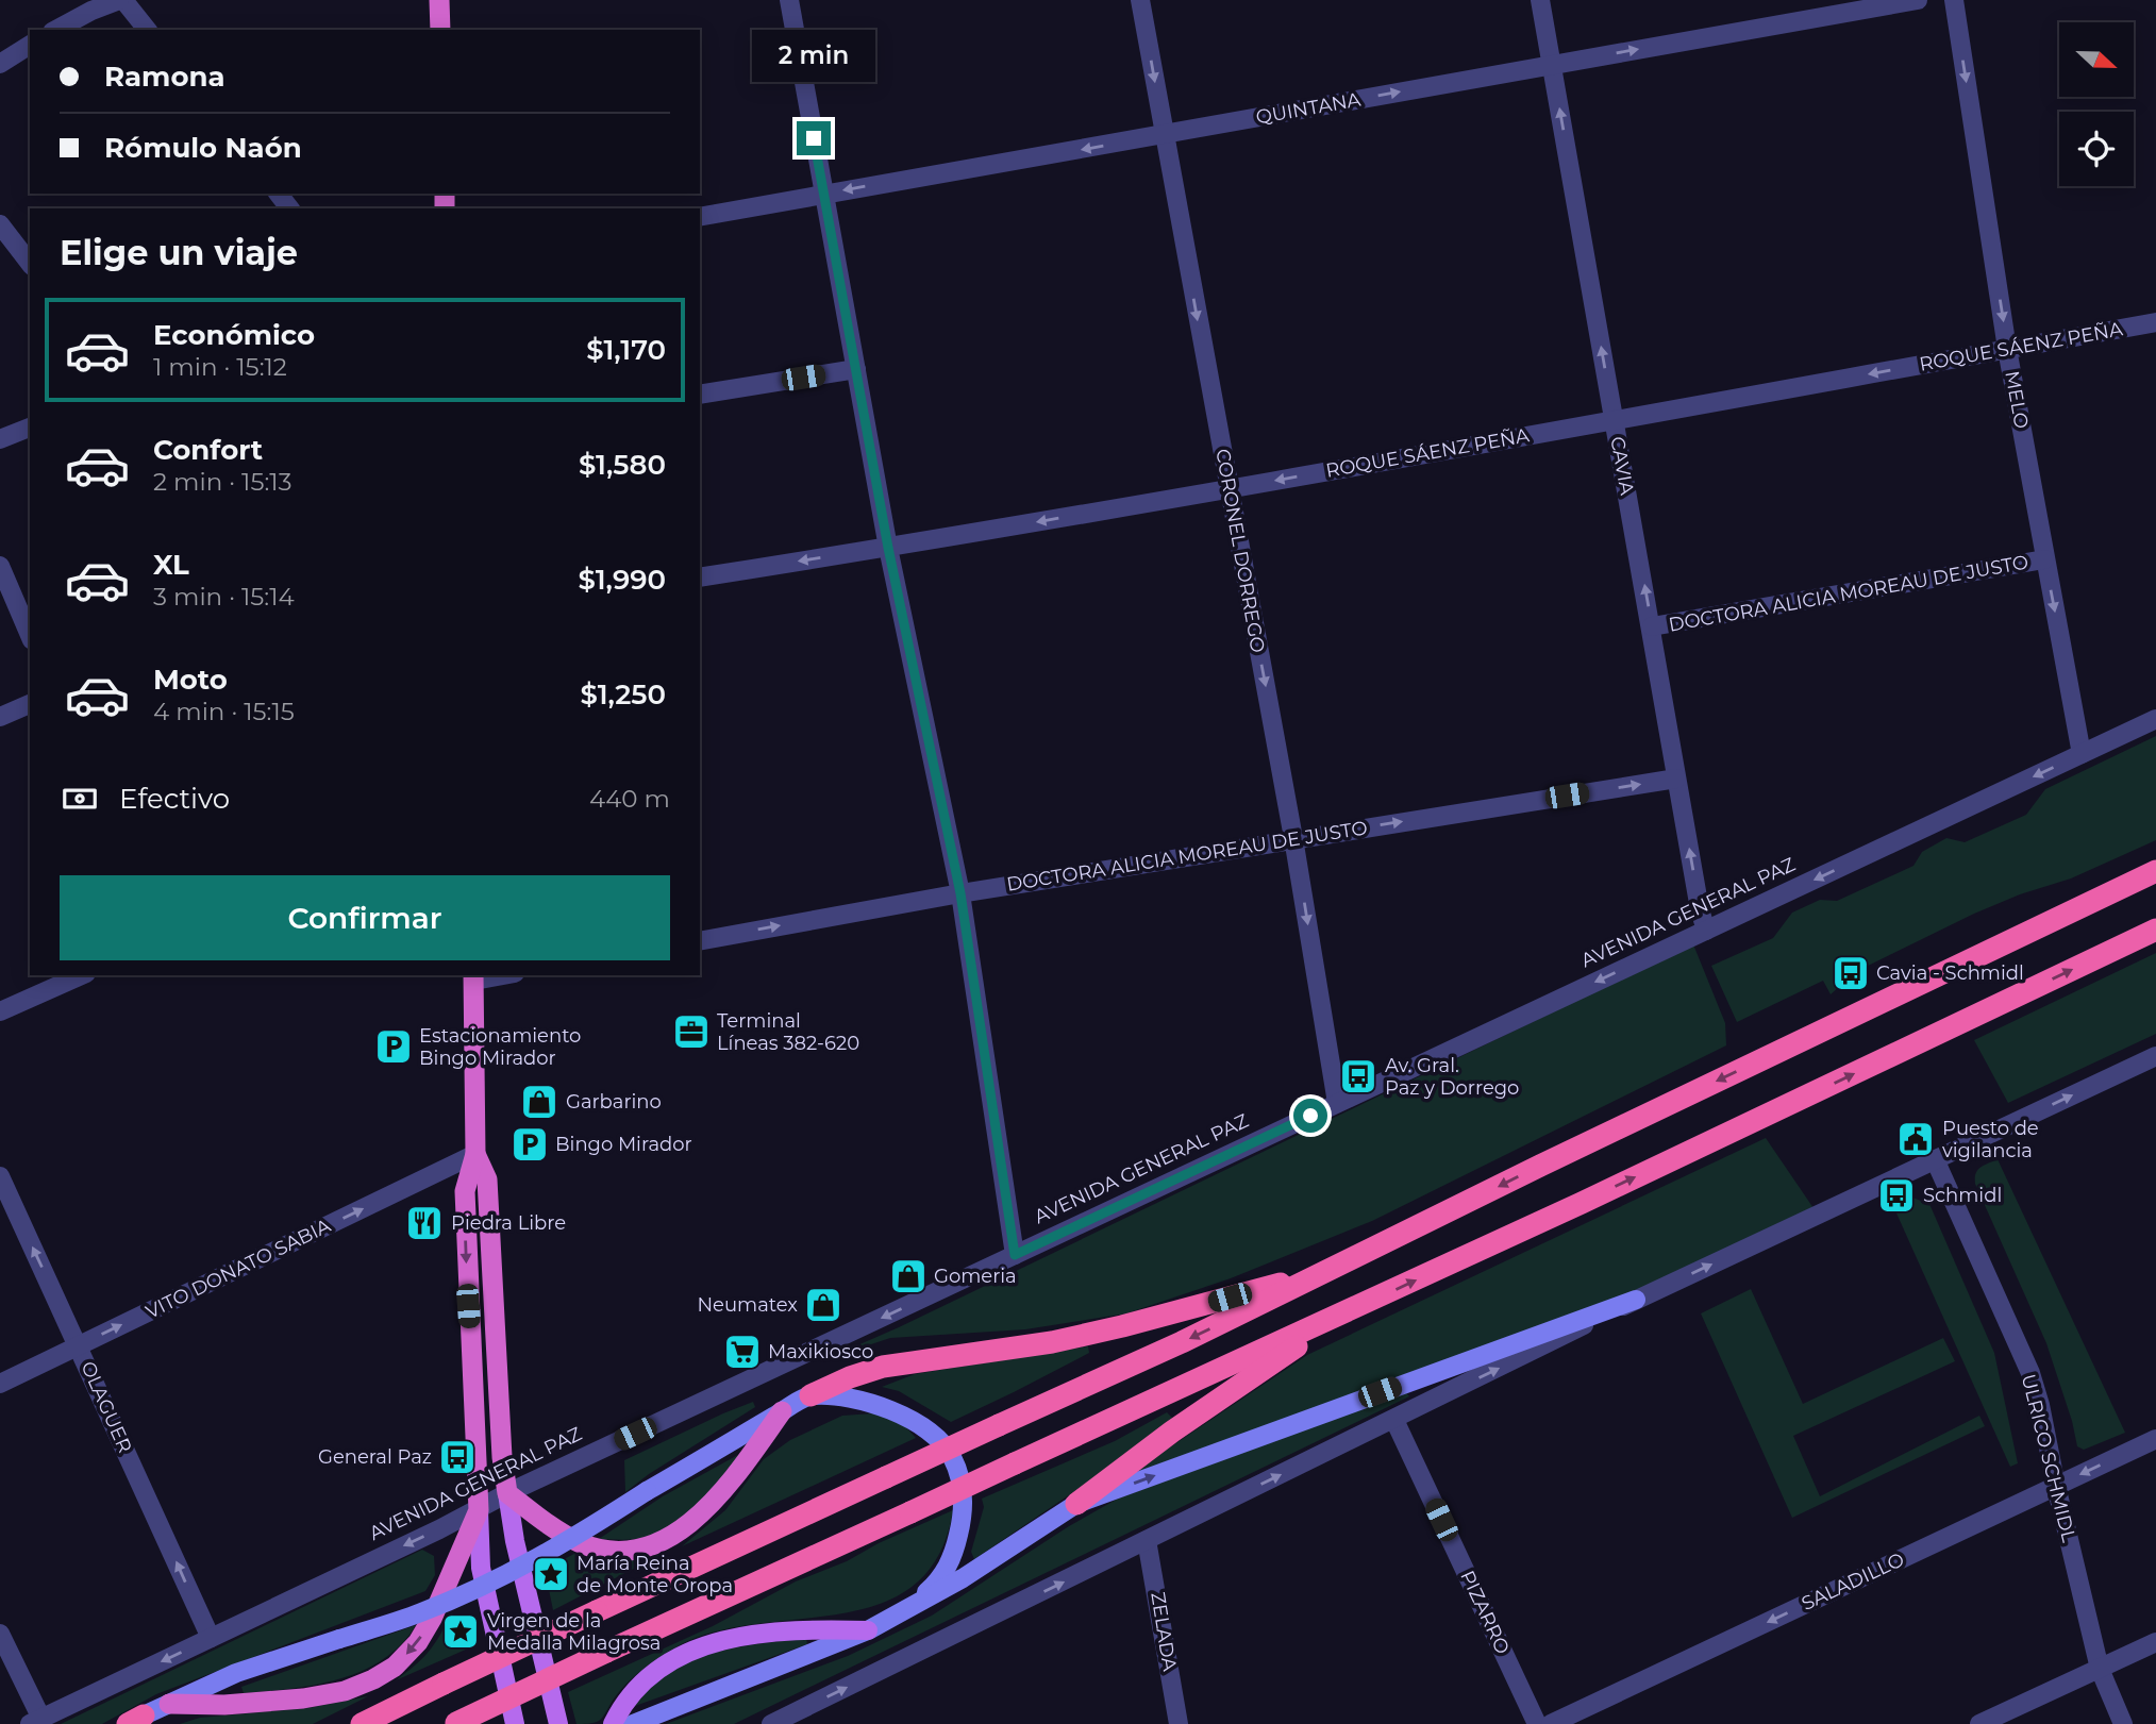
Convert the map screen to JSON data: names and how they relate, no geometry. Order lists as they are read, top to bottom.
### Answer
{
  "streets": {
    "street": [
      "QUINTANA",
      "ROQUE SÁENZ PEÑA",
      "MELO",
      "CAVIA",
      "CORONEL DORREGO",
      "DOCTORA ALICIA MOREAU DE JUSTO",
      "AVENIDA GENERAL PAZ",
      "VITO DONATO SABIA",
      "OLAGUER",
      "ULRICO SCHMIDL",
      "SALADILLO",
      "PIZARRO",
      "ZELADA"
    ]
  },
  "crossings": [
    ["QUINTANA", "CAVIA"],
    ["QUINTANA", "CORONEL DORREGO"],
    ["ROQUE SÁENZ PEÑA", "MELO"],
    ["ROQUE SÁENZ PEÑA", "CAVIA"],
    ["ROQUE SÁENZ PEÑA", "CORONEL DORREGO"],
    ["MELO", "DOCTORA ALICIA MOREAU DE JUSTO"],
    ["MELO", "AVENIDA GENERAL PAZ"],
    ["CAVIA", "DOCTORA ALICIA MOREAU DE JUSTO"],
    ["CAVIA", "AVENIDA GENERAL PAZ"],
    ["CORONEL DORREGO", "DOCTORA ALICIA MOREAU DE JUSTO"],
    ["CORONEL DORREGO", "AVENIDA GENERAL PAZ"],
    ["AVENIDA GENERAL PAZ", "OLAGUER"],
    ["VITO DONATO SABIA", "OLAGUER"],
    ["ULRICO SCHMIDL", "SALADILLO"]
  ],
  "one_way": [
    "ROQUE SÁENZ PEÑA",
    "MELO",
    "CAVIA",
    "CORONEL DORREGO",
    "DOCTORA ALICIA MOREAU DE JUSTO",
    "AVENIDA GENERAL PAZ",
    "VITO DONATO SABIA",
    "OLAGUER",
    "SALADILLO"
  ],
  "places": {
    "bus stop": [
      "Cavia - Schmidl",
      "Av. Gral. Paz y Dorrego",
      "Schmidl",
      "General Paz"
    ],
    "office": ["Terminal Líneas 382-620"],
    "parking": ["Estacionamiento Bingo Mirador", "Bingo Mirador"],
    "shop": ["Garbarino", "Gomeria", "Neumatex"],
    "public building": ["Puesto de vigilancia"],
    "restaurant": ["Piedra Libre"],
    "supermarket": ["Maxikiosco"],
    "place": ["María Reina de Monte Oropa", "Virgen de la Medalla Milagrosa"]
  },
  "north": "right",
  "page": {
    "bubble": "2 min",
    "banner": ["Ramona", "Rómulo Naón"],
    "heading": "Elige un viaje",
    "list": [
      {
        "name": "Económico",
        "note": "1 min · 15:12",
        "value": "$1,170"
      },
      {
        "name": "Confort",
        "note": "2 min · 15:13",
        "value": "$1,580"
      },
      {
        "name": "XL",
        "note": "3 min · 15:14",
        "value": "$1,990"
      },
      {
        "name": "Moto",
        "note": "4 min · 15:15",
        "value": "$1,250"
      }
    ],
    "pay": ["Efectivo", "440 m"],
    "buttons": "Confirmar"
  }
}
